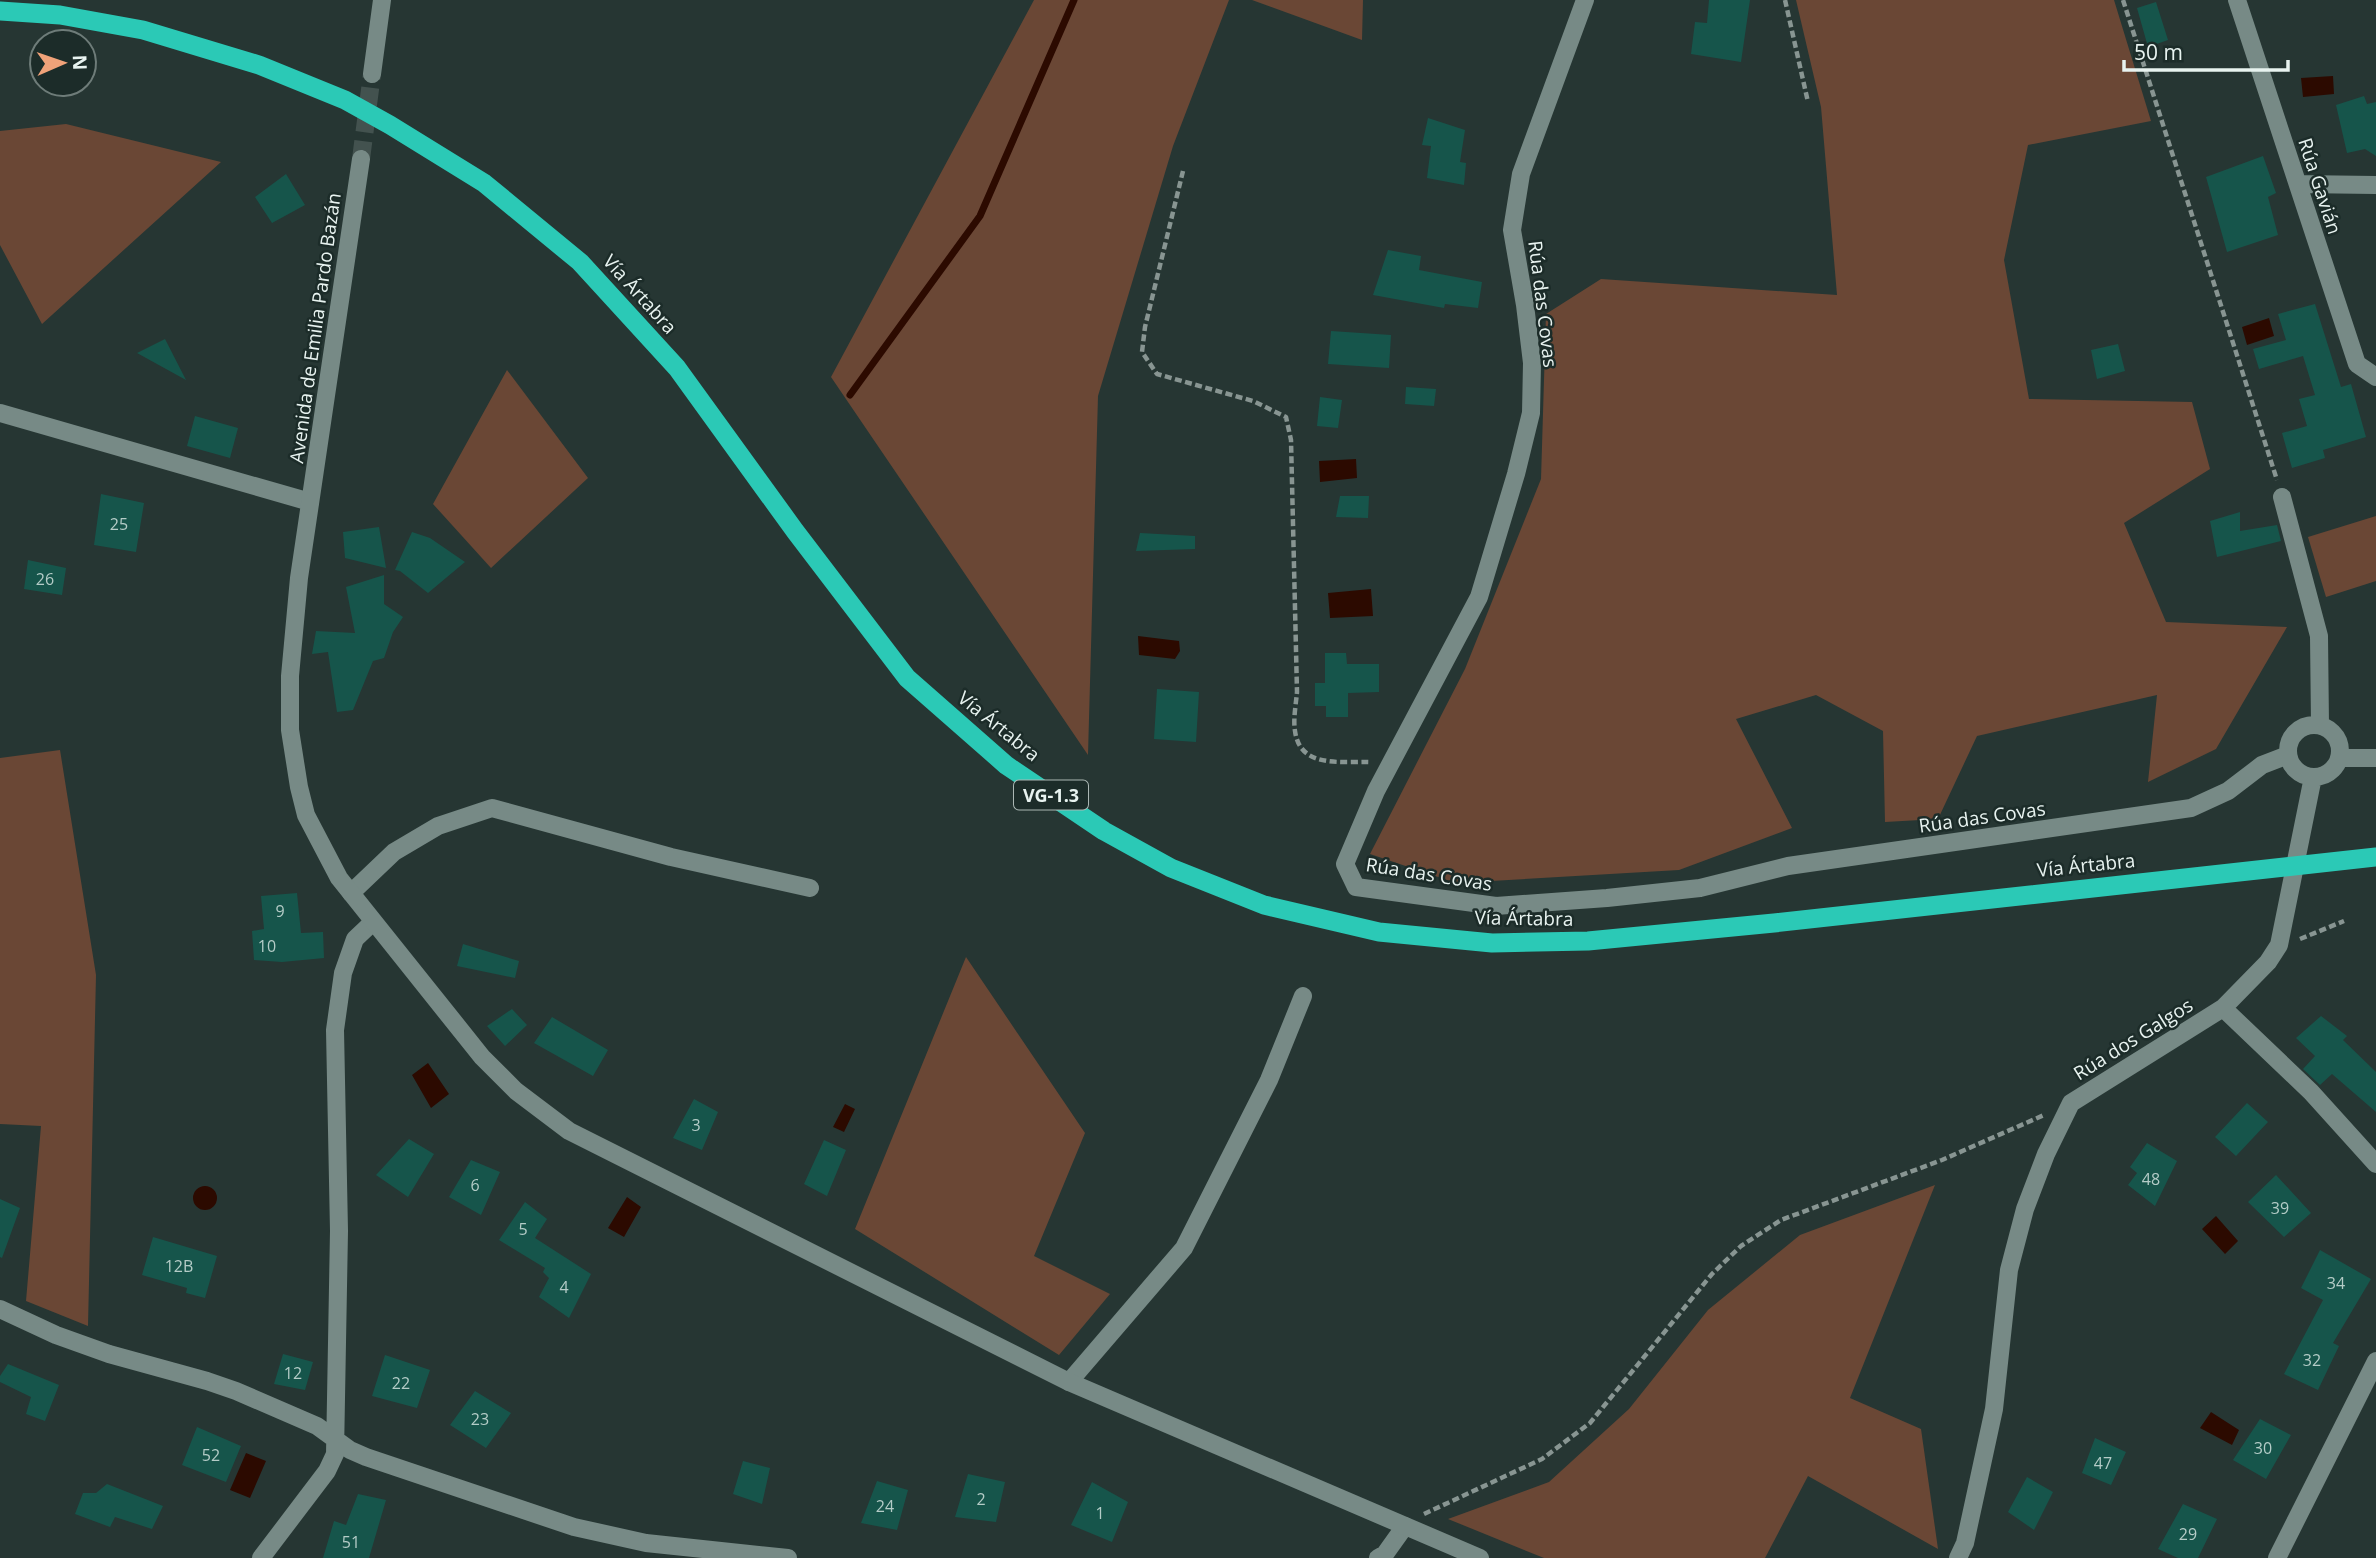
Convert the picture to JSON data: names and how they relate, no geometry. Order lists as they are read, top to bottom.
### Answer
{
  "streets": {
    "highway": ["Vía Ártabra", "VG-1.3"],
    "street": [
      "Rúa Gavián",
      "Rúa das Covas",
      "Avenida de Emilia Pardo Bazán",
      "Rúa dos Galgos"
    ]
  },
  "crossings": [
    ["Rúa das Covas", "Rúa dos Galgos"]
  ],
  "house_numbers": [
    "25",
    "26",
    "9",
    "10",
    "3",
    "48",
    "6",
    "39",
    "5",
    "12B",
    "34",
    "4",
    "32",
    "12",
    "22",
    "23",
    "30",
    "52",
    "47",
    "2",
    "24",
    "1",
    "29",
    "51"
  ],
  "scale_bar": "50 m",
  "north": "right"
}
